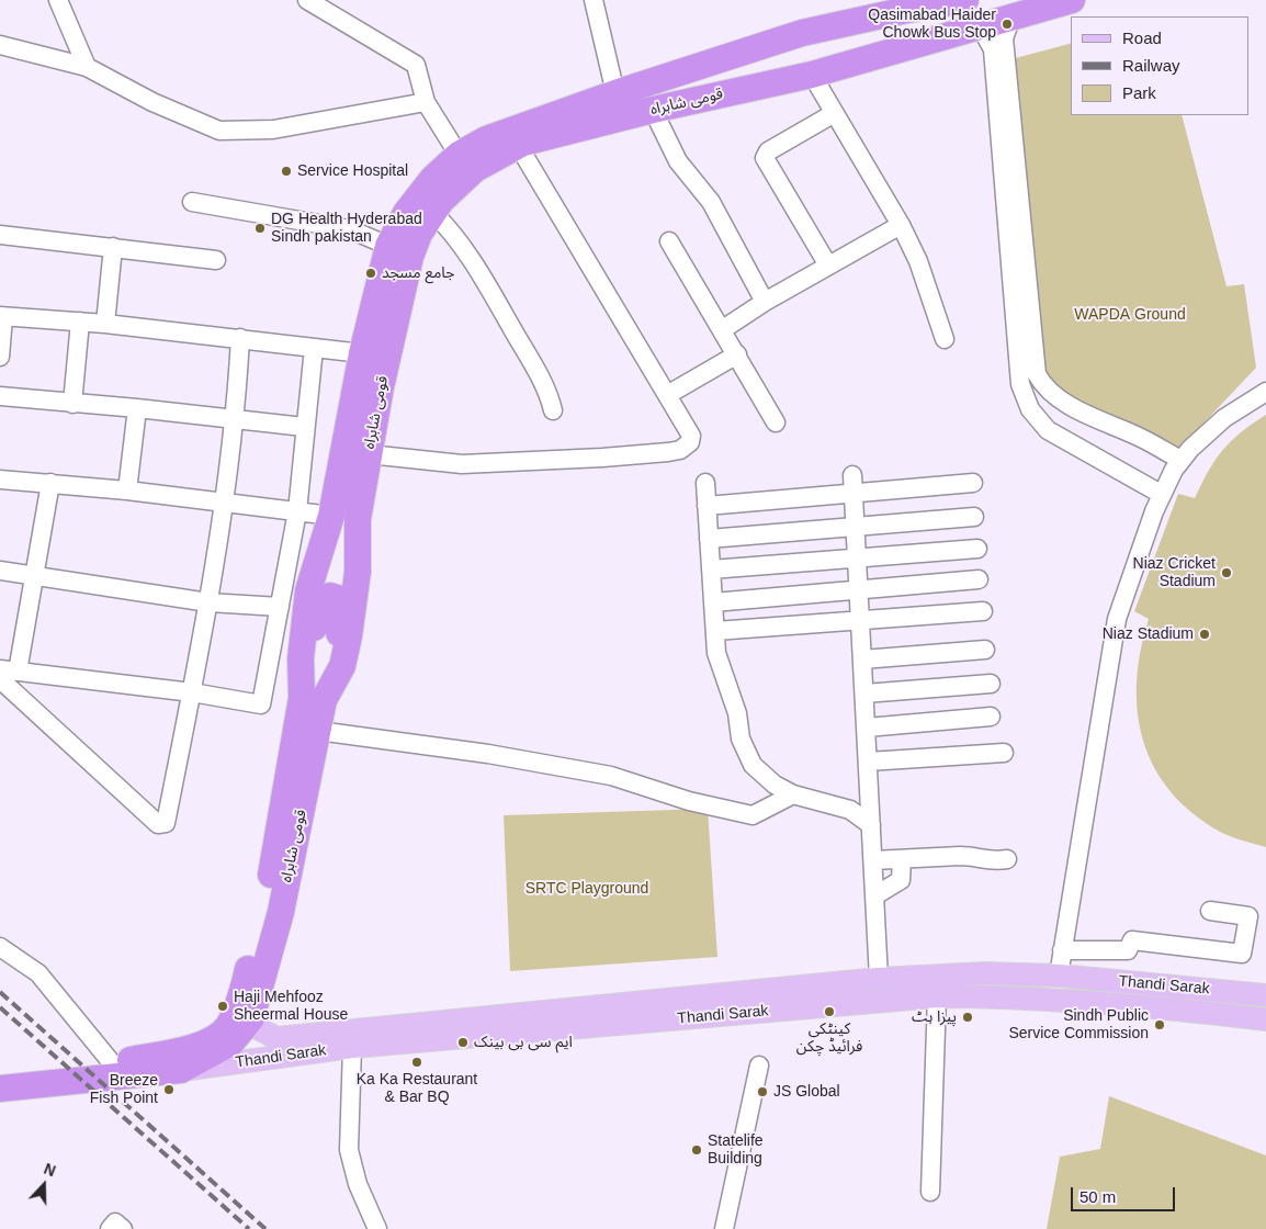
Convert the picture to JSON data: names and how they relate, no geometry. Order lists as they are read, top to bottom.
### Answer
{
  "streets": {
    "highway": ["قومی شاہراہ"],
    "main road": ["Thandi Sarak"]
  },
  "crossings": [
    ["قومی شاہراہ", "Thandi Sarak"]
  ],
  "parks": ["WAPDA Ground", "SRTC Playground"],
  "places": [
    "Qasimabad Haider Chowk Bus Stop",
    "Service Hospital",
    "DG Health Hyderabad Sindh pakistan",
    "جامع مسجد",
    "Niaz Cricket Stadium",
    "Niaz Stadium",
    "Haji Mehfooz Sheermal House",
    "کینٹکی فرائیڈ چکن",
    "پیزا ہٹ",
    "Sindh Public Service Commission",
    "ایم سی بی بینک",
    "Ka Ka Restaurant & Bar BQ",
    "Breeze Fish Point",
    "JS Global",
    "Statelife Building"
  ],
  "legend": ["Road", "Railway", "Park"],
  "scale_bar": "50 m",
  "north": "top"
}
